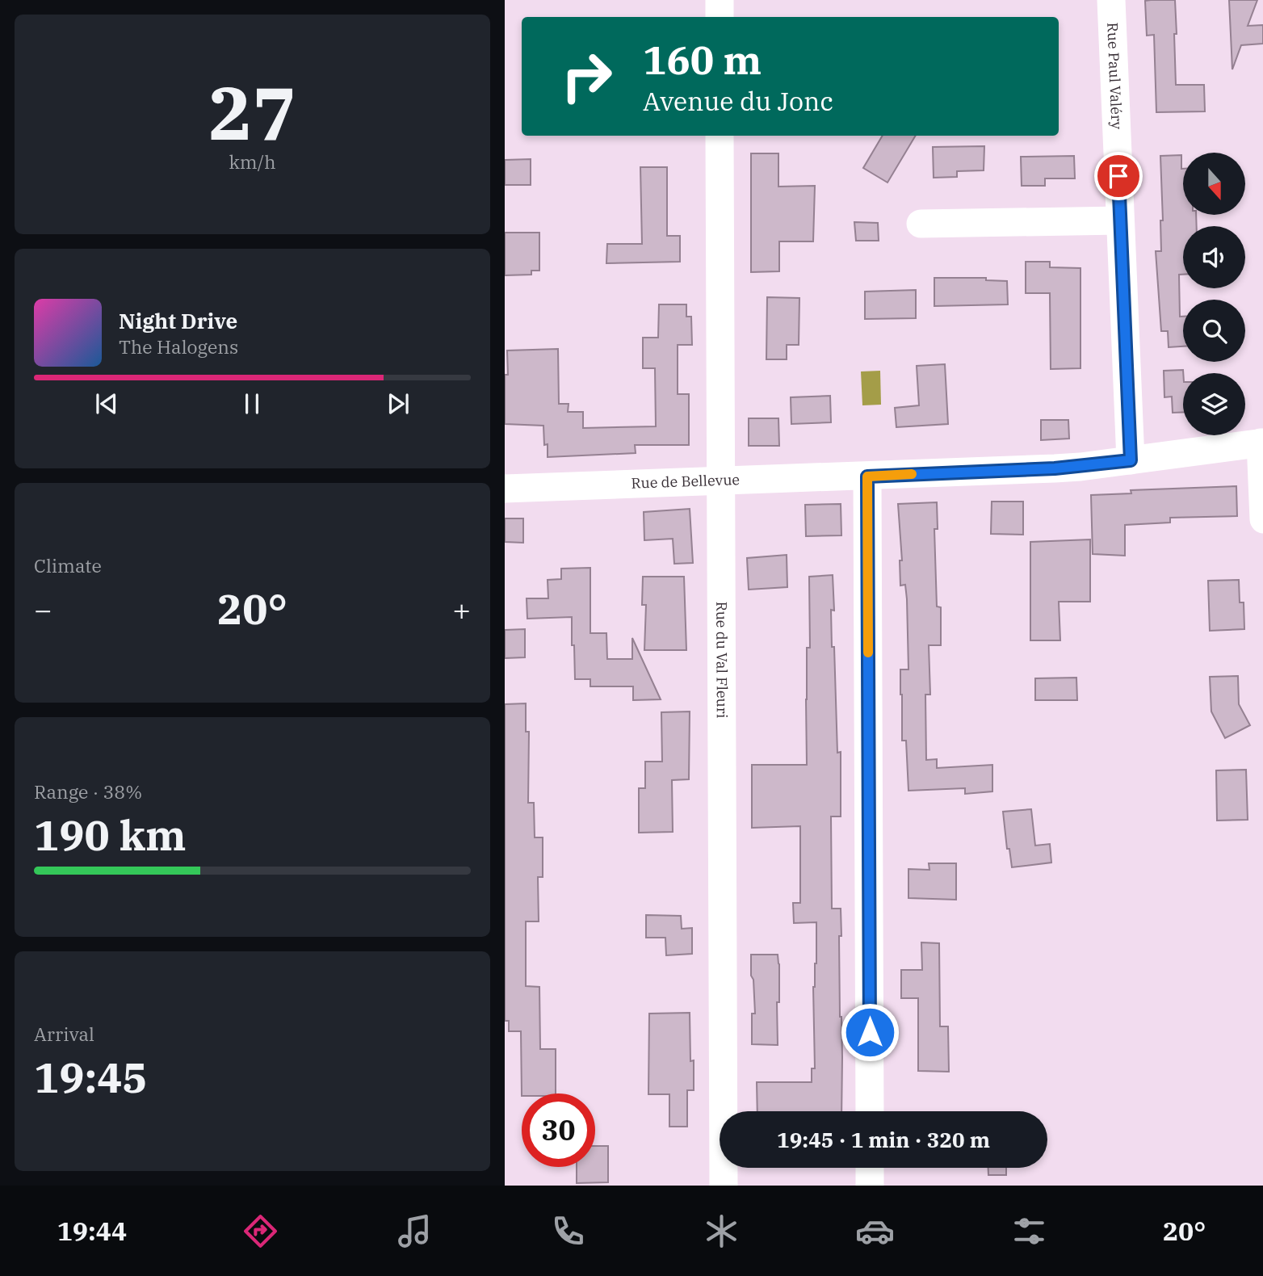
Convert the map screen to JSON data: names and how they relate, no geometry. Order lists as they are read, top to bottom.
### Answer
{
  "streets": {
    "street": ["Rue Paul Valéry", "Rue de Bellevue", "Rue du Val Fleuri"]
  },
  "crossings": [
    ["Rue Paul Valéry", "Rue de Bellevue"],
    ["Rue de Bellevue", "Rue du Val Fleuri"]
  ],
  "north": "bottom",
  "page": {
    "tile": [
      ["27", "km/h"],
      "Climate",
      ["Range · 38%", "190 km"],
      ["Arrival", "19:45"]
    ],
    "turn": ["160 m", "Avenue du Jonc"],
    "song": ["Night Drive", "The Halogens"],
    "heat": ["−", "20°", "+"],
    "limit": "30",
    "trip": "19:45 · 1 min · 320 m",
    "tabs": ["19:44", "20°"]
  }
}
